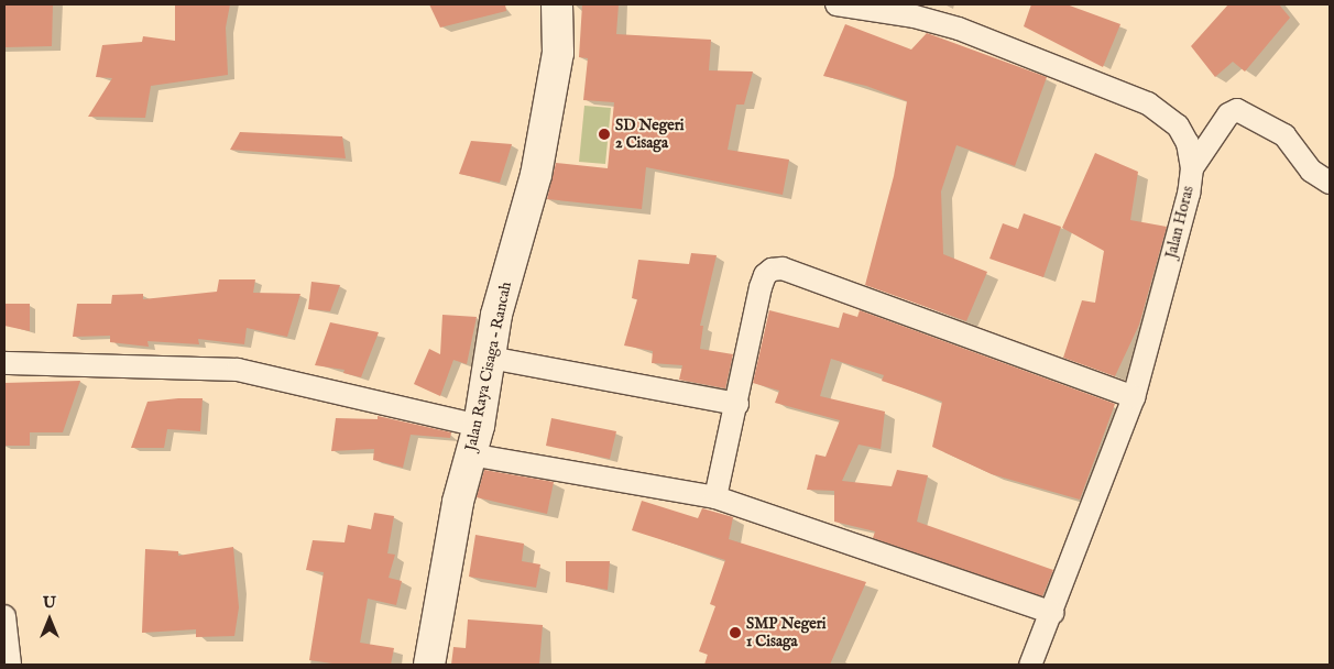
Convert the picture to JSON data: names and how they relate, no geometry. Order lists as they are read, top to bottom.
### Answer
{
  "streets": {
    "main road": ["Jalan Raya Cisaga – Rancah"],
    "street": ["Jalan Horas"]
  },
  "places": ["SD Negeri 2 Cisaga", "SMP Negeri 1 Cisaga"],
  "north": "top"
}
